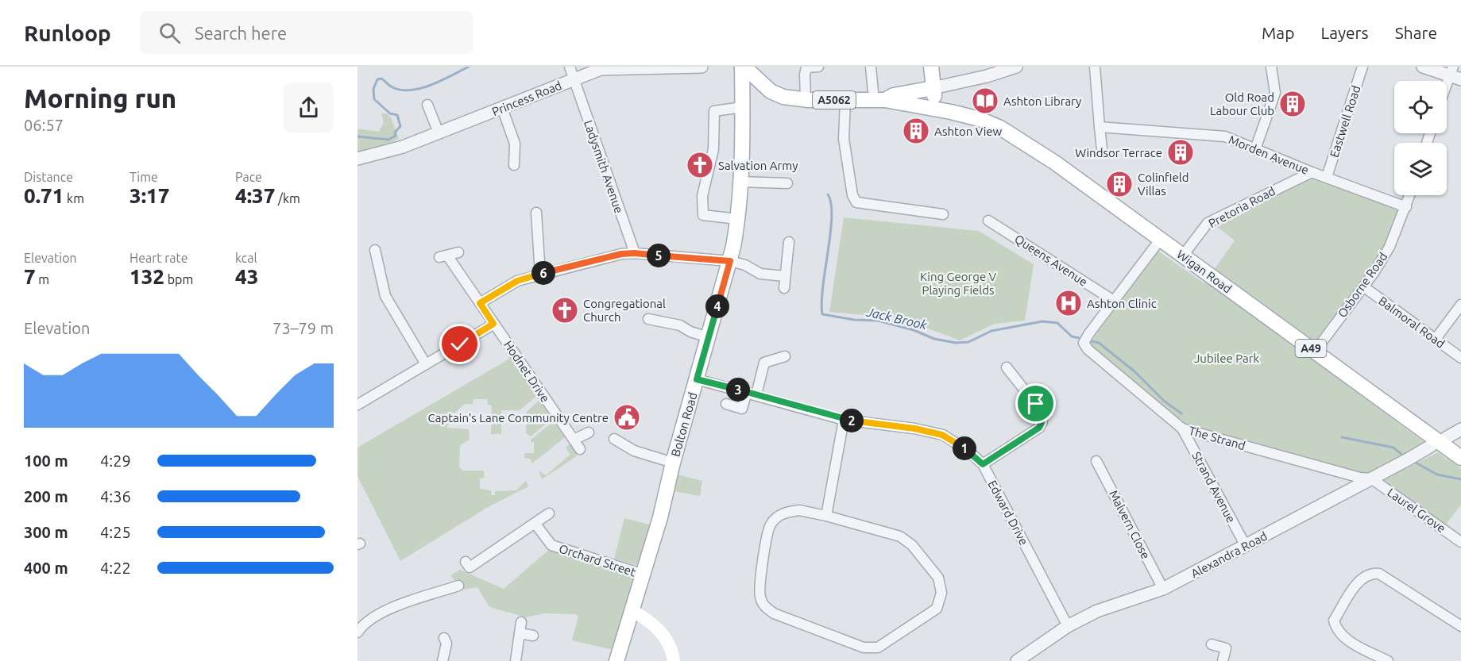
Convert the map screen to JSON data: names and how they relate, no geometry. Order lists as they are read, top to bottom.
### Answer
{
  "streets": {
    "main road": [
      "A5062",
      "Wigan Road",
      "A49",
      "Bolton Road"
    ],
    "street": [
      "Princess Road",
      "Eastwell Road",
      "Morden Avenue",
      "Ladysmith Avenue",
      "Pretoria Road",
      "Queens Avenue",
      "Osborne Road",
      "Balmoral Road",
      "Hodnet Drive",
      "The Strand",
      "Strand Avenue",
      "Laurel Grove",
      "Edward Drive",
      "Malvern Close",
      "Alexandra Road",
      "Orchard Street"
    ]
  },
  "crossings": [
    ["Princess Road", "Ladysmith Avenue"],
    ["A5062", "Wigan Road"],
    ["A5062", "Bolton Road"],
    ["Eastwell Road", "Morden Avenue"],
    ["Morden Avenue", "Pretoria Road"],
    ["Morden Avenue", "Osborne Road"],
    ["Pretoria Road", "Wigan Road"],
    ["Queens Avenue", "The Strand"],
    ["Wigan Road", "Osborne Road"],
    ["Wigan Road", "Bolton Road"],
    ["Wigan Road", "Alexandra Road"],
    ["Osborne Road", "Balmoral Road"],
    ["Bolton Road", "Edward Drive"],
    ["Bolton Road", "Orchard Street"],
    ["The Strand", "Strand Avenue"],
    ["The Strand", "Laurel Grove"],
    ["The Strand", "Alexandra Road"],
    ["Strand Avenue", "Alexandra Road"],
    ["Laurel Grove", "Alexandra Road"],
    ["Edward Drive", "Alexandra Road"],
    ["Malvern Close", "Alexandra Road"]
  ],
  "water": ["Jack Brook"],
  "parks": ["King George V Playing Fields", "Jubilee Park"],
  "places": {
    "library": ["Ashton Library"],
    "building": [
      "Old Road Labour Club",
      "Ashton View",
      "Windsor Terrace",
      "Colinfield Villas"
    ],
    "church": ["Salvation Army", "Congregational Church"],
    "hospital": ["Ashton Clinic"],
    "public building": ["Captain's Lane Community Centre"]
  },
  "page": {
    "header": "Runloop",
    "search": "Search here",
    "nav": ["Map", "Layers", "Share"],
    "heading": ["Morning run", "06:57"],
    "stats": [
      ["Distance", "0.71 km"],
      ["Time", "3:17"],
      ["Pace", "4:37 /km"],
      ["Elevation", "7 m"],
      ["Heart rate", "132 bpm"],
      ["kcal", "43"]
    ],
    "pins": [
      "5",
      "6",
      "4",
      "3",
      "2",
      "1"
    ],
    "chart": ["Elevation", "73–79 m"],
    "list": [
      {
        "name": "100 m",
        "note": "4:29"
      },
      {
        "name": "200 m",
        "note": "4:36"
      },
      {
        "name": "300 m",
        "note": "4:25"
      },
      {
        "name": "400 m",
        "note": "4:22"
      }
    ]
  }
}
